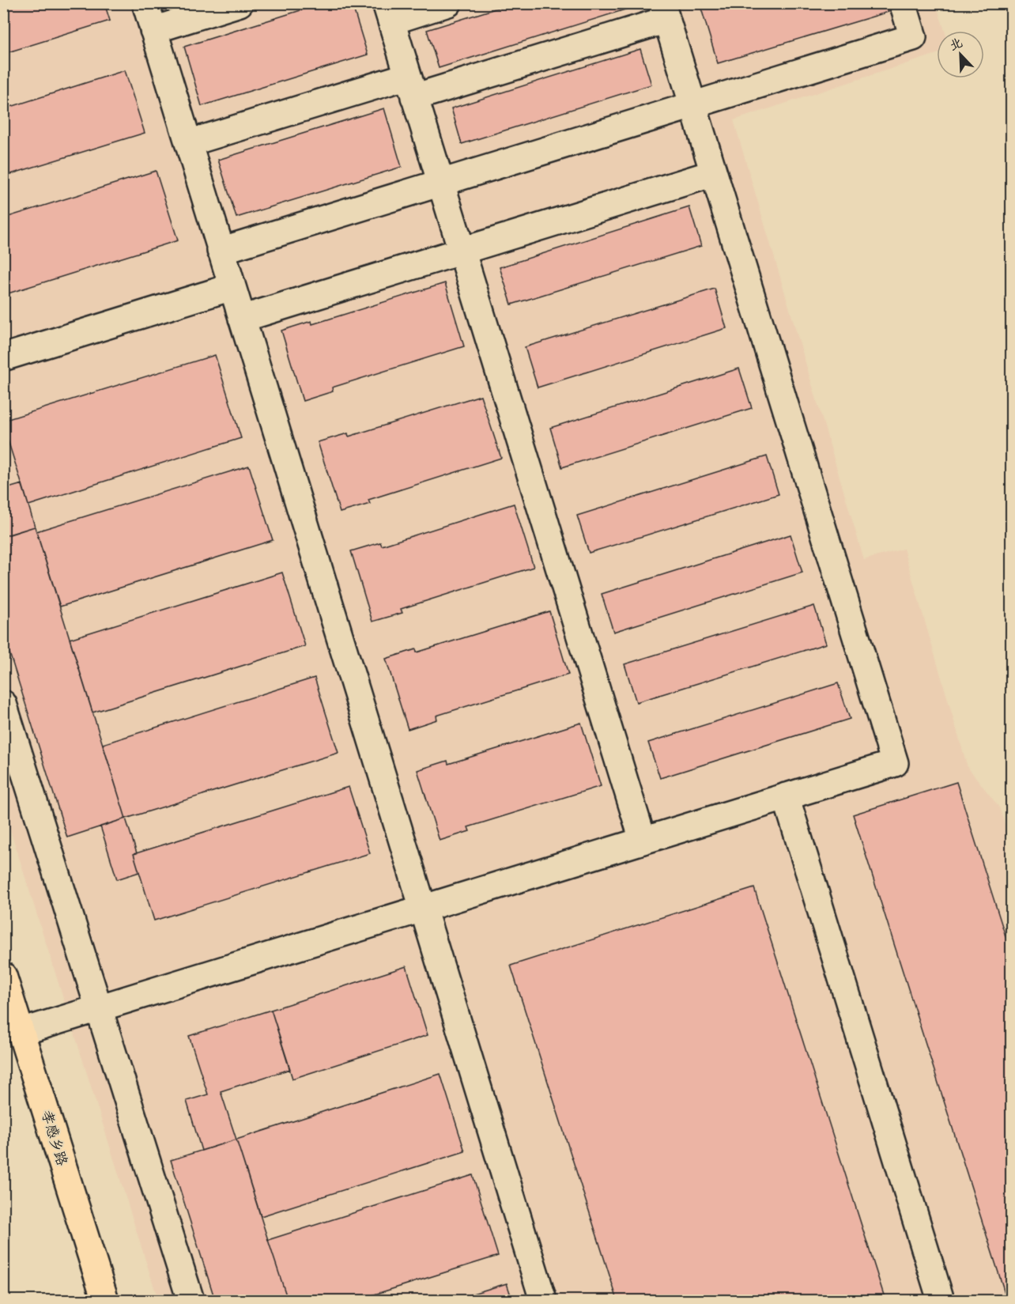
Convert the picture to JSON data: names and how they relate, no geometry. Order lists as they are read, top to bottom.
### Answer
{
  "streets": {
    "main road": ["孝感乡路"]
  },
  "north": "top left"
}
